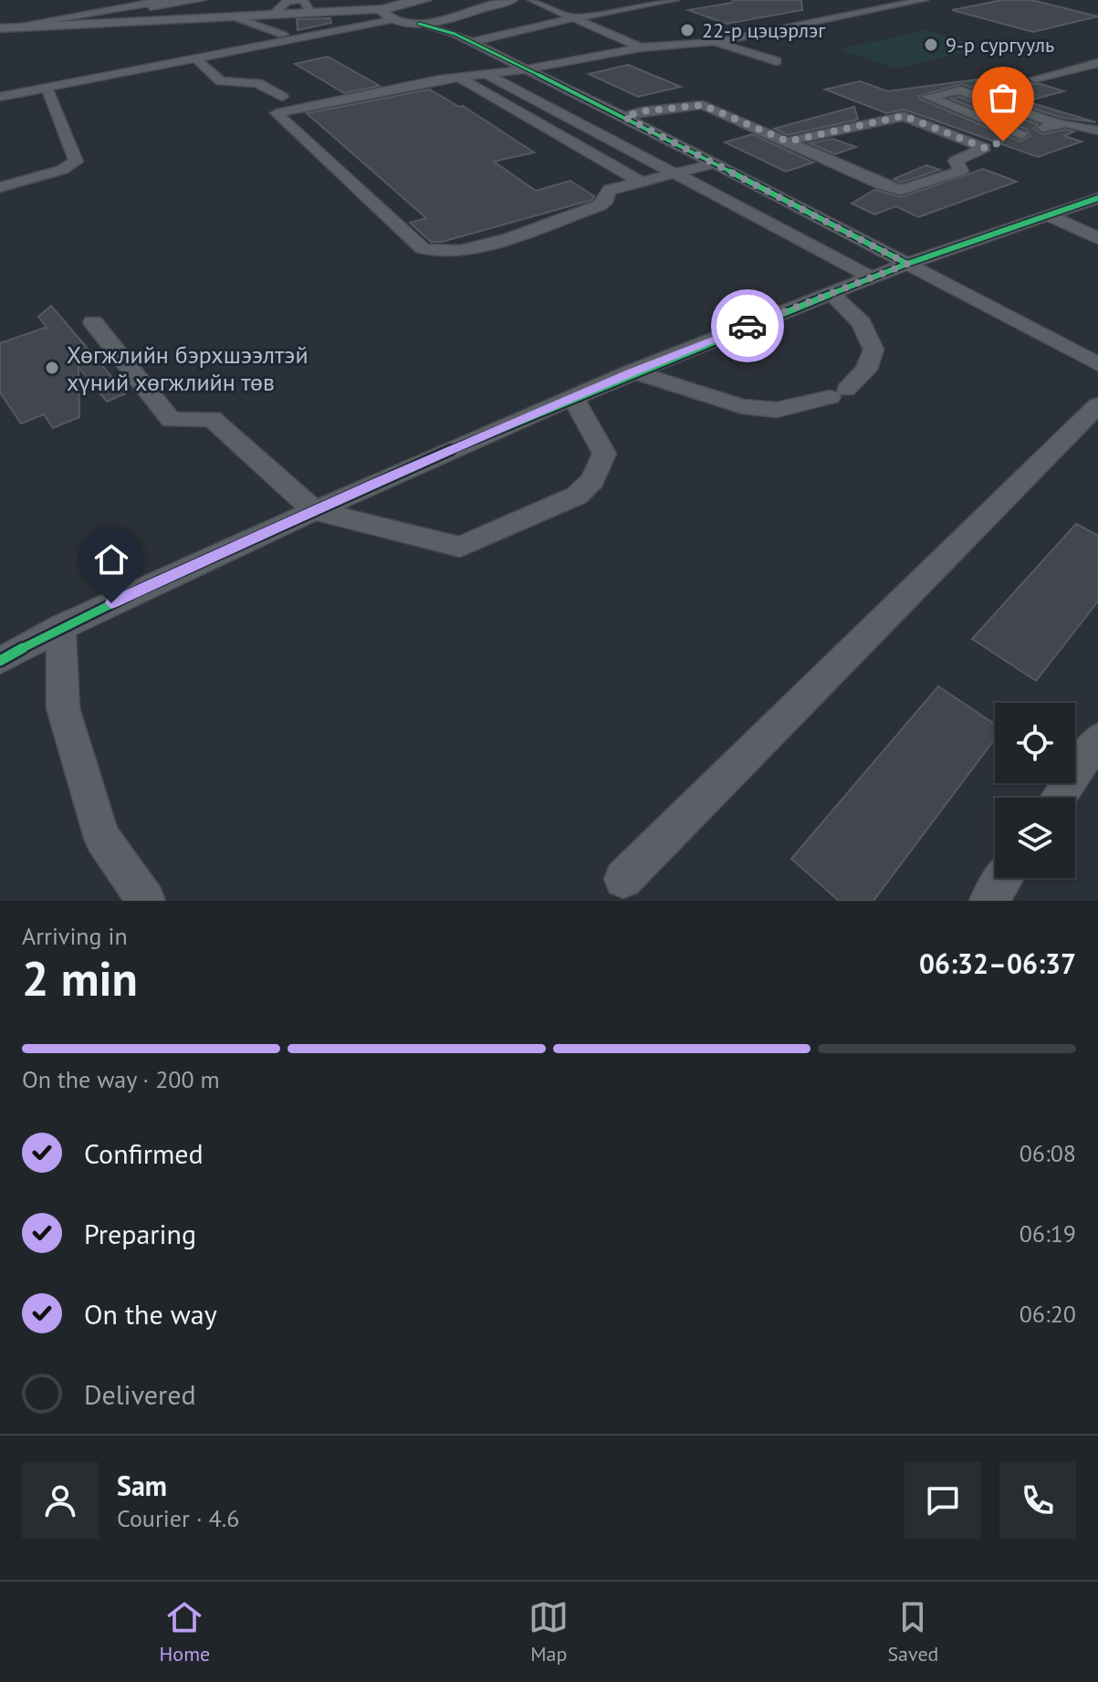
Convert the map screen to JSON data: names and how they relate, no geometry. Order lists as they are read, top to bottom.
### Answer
{
  "places": ["22-р цэцэрлэг", "9-р сургууль", "Хөгжлийн бэрхшээлтэй хүний хөгжлийн төв"],
  "page": {
    "heading": ["2 min", "Arriving in", "06:32–06:37"],
    "panel": ["Sam", "Courier · 4.6"],
    "bar": "On the way · 200 m",
    "list": [
      ["Confirmed", "06:08"],
      ["Preparing", "06:19"],
      ["On the way", "06:20"],
      "Delivered"
    ],
    "tabs": ["Home", "Map", "Saved"]
  }
}
